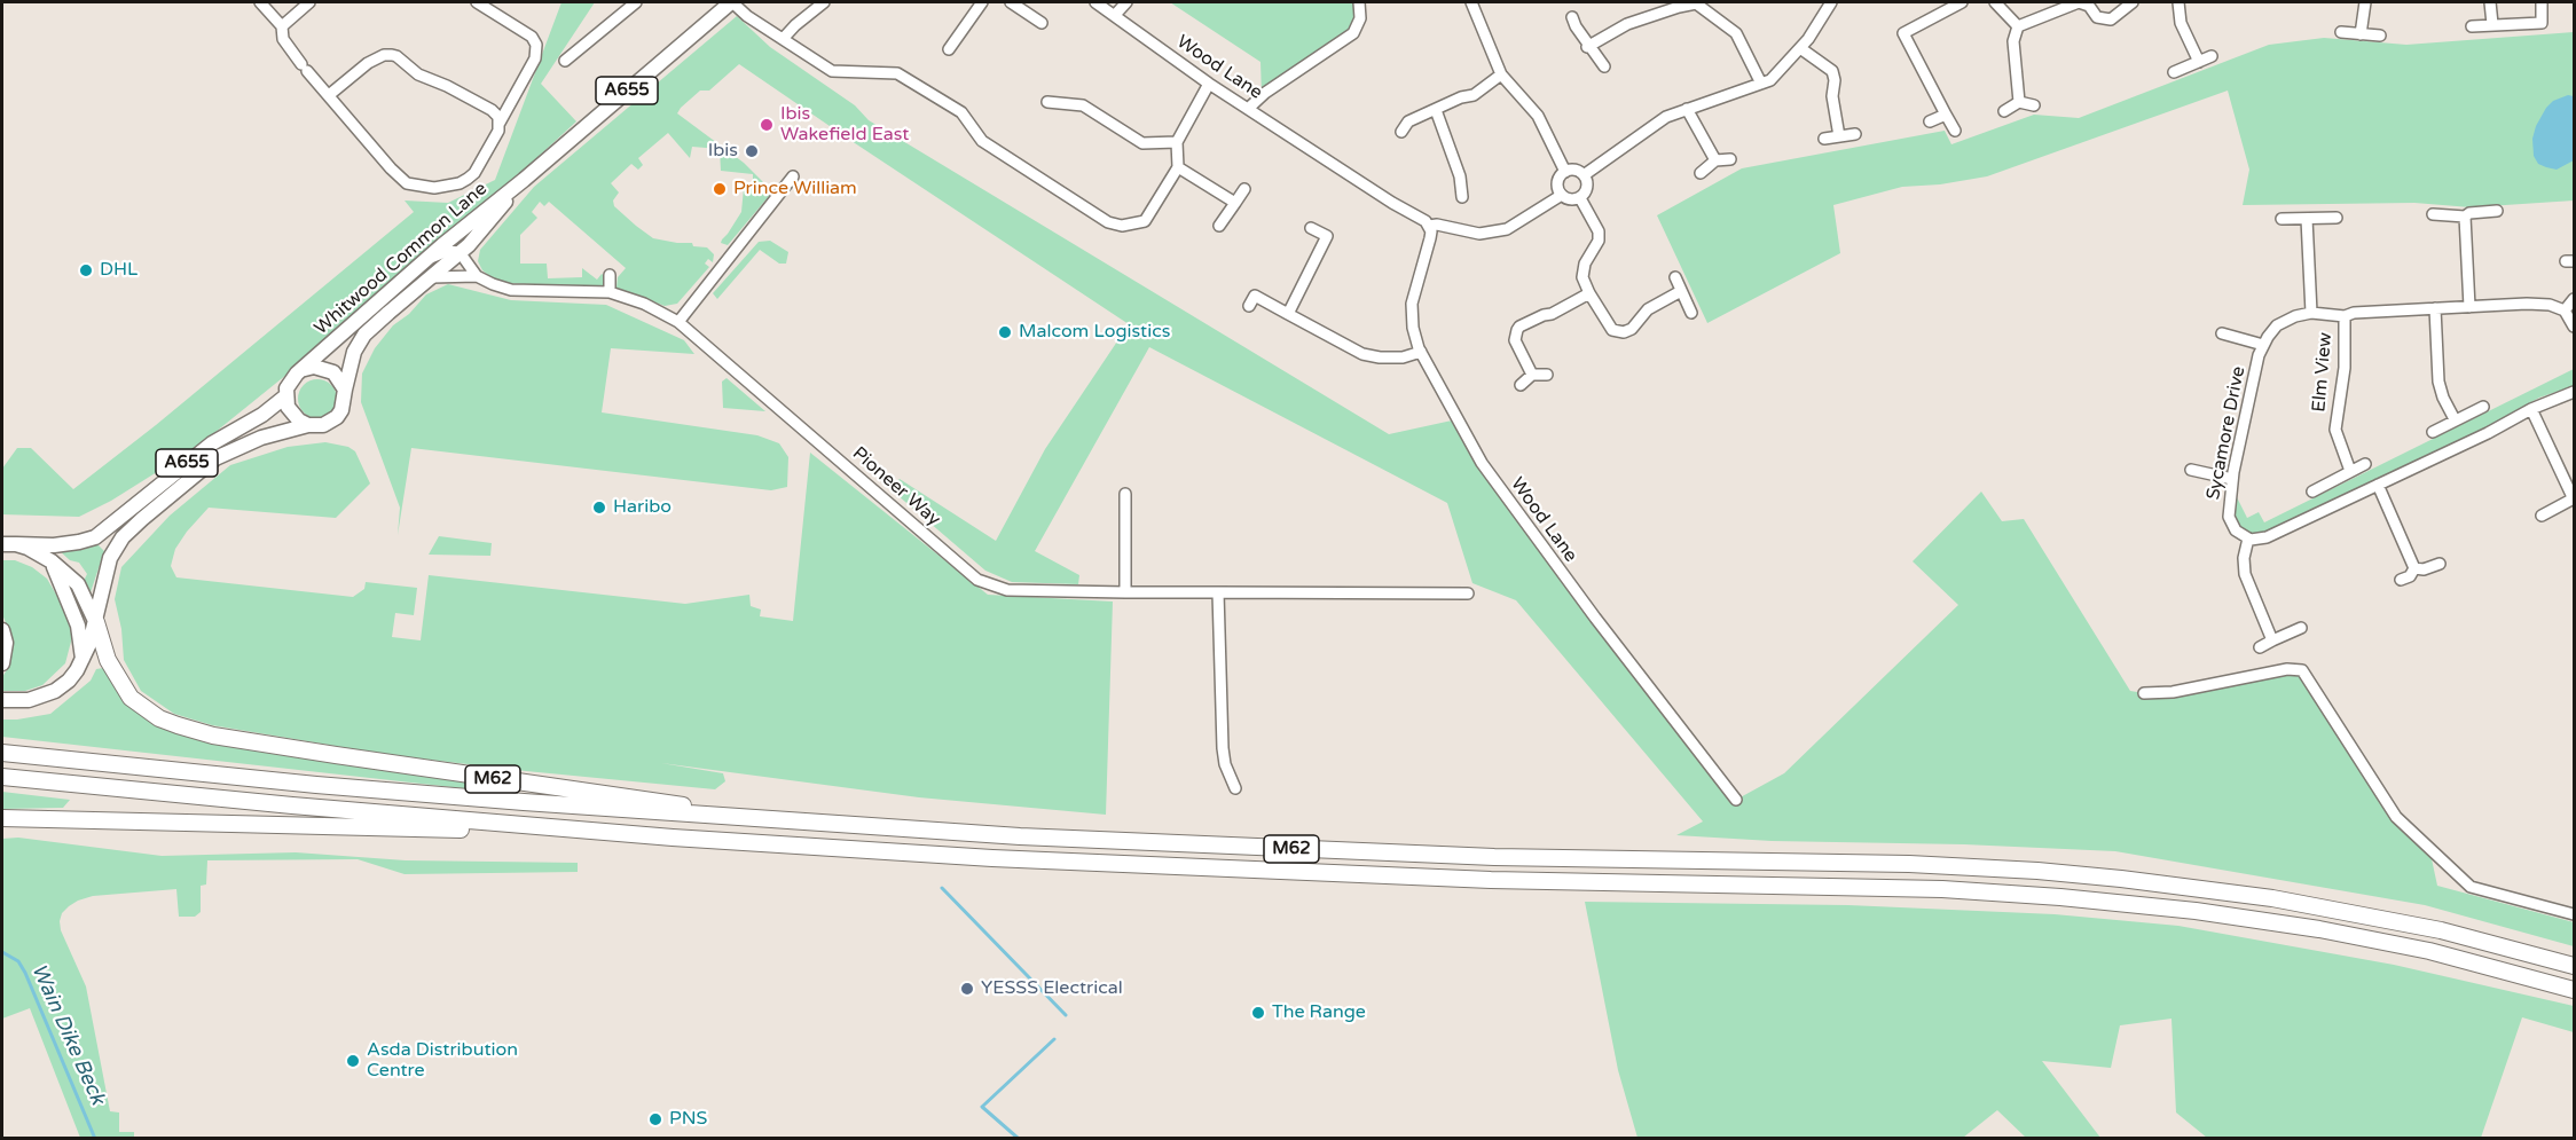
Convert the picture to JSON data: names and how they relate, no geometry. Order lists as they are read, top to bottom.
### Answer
{
  "streets": {
    "highway": ["M62"],
    "main road": ["A655", "Whitwood Common Lane"],
    "street": [
      "Wood Lane",
      "Elm View",
      "Sycamore Drive",
      "Pioneer Way"
    ]
  },
  "crossings": [
    ["A655", "Whitwood Common Lane"],
    ["A655", "M62"],
    ["Whitwood Common Lane", "Pioneer Way"],
    ["Elm View", "Sycamore Drive"]
  ],
  "water": ["Wain Dike Beck"],
  "places": [
    "Ibis Wakefield East",
    "Ibis",
    "Prince William",
    "DHL",
    "Malcom Logistics",
    "Haribo",
    "YESSS Electrical",
    "The Range",
    "Asda Distribution Centre",
    "PNS"
  ]
}
